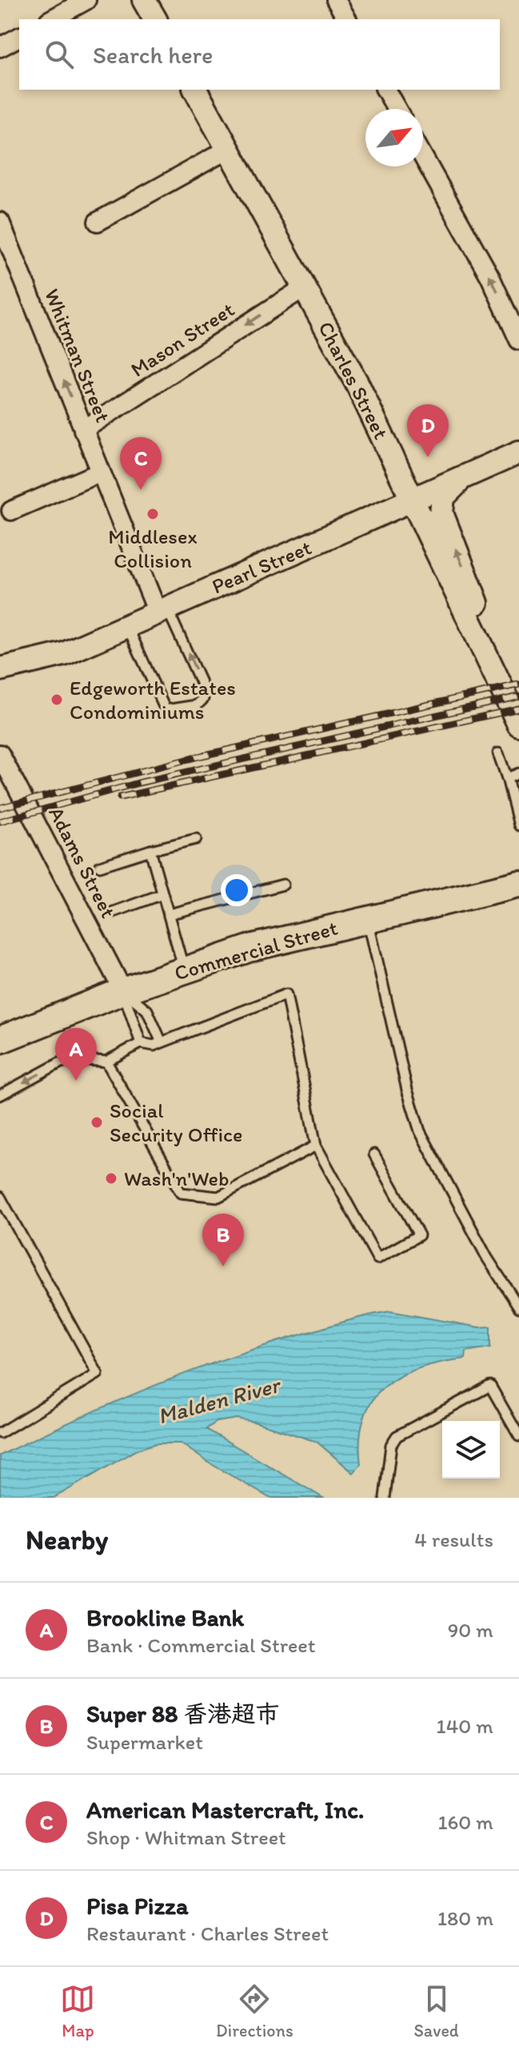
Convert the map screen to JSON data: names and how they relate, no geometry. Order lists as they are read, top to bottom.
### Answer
{
  "streets": {
    "main road": ["Commercial Street"],
    "street": [
      "Mason Street",
      "Whitman Street",
      "Charles Street",
      "Pearl Street",
      "Adams Street"
    ]
  },
  "crossings": [
    ["Mason Street", "Whitman Street"],
    ["Mason Street", "Charles Street"],
    ["Whitman Street", "Pearl Street"],
    ["Charles Street", "Pearl Street"],
    ["Adams Street", "Commercial Street"]
  ],
  "one_way": ["Mason Street", "Whitman Street"],
  "water": ["Malden River"],
  "places": [
    "Middlesex Collision",
    "Edgeworth Estates Condominiums",
    "Social Security Office",
    "Wash'n'Web"
  ],
  "north": "top right",
  "page": {
    "search": "Search here",
    "pins": [
      "D",
      "C",
      "A",
      "B"
    ],
    "heading": ["Nearby", "4 results"],
    "list": [
      {
        "mark": "A",
        "name": "Brookline Bank",
        "note": "Bank · Commercial Street",
        "value": "90 m"
      },
      {
        "mark": "B",
        "name": "Super 88 香港超市",
        "note": "Supermarket",
        "value": "140 m"
      },
      {
        "mark": "C",
        "name": "American Mastercraft, Inc.",
        "note": "Shop · Whitman Street",
        "value": "160 m"
      },
      {
        "mark": "D",
        "name": "Pisa Pizza",
        "note": "Restaurant · Charles Street",
        "value": "180 m"
      }
    ],
    "nav": ["Map", "Directions", "Saved"]
  }
}
